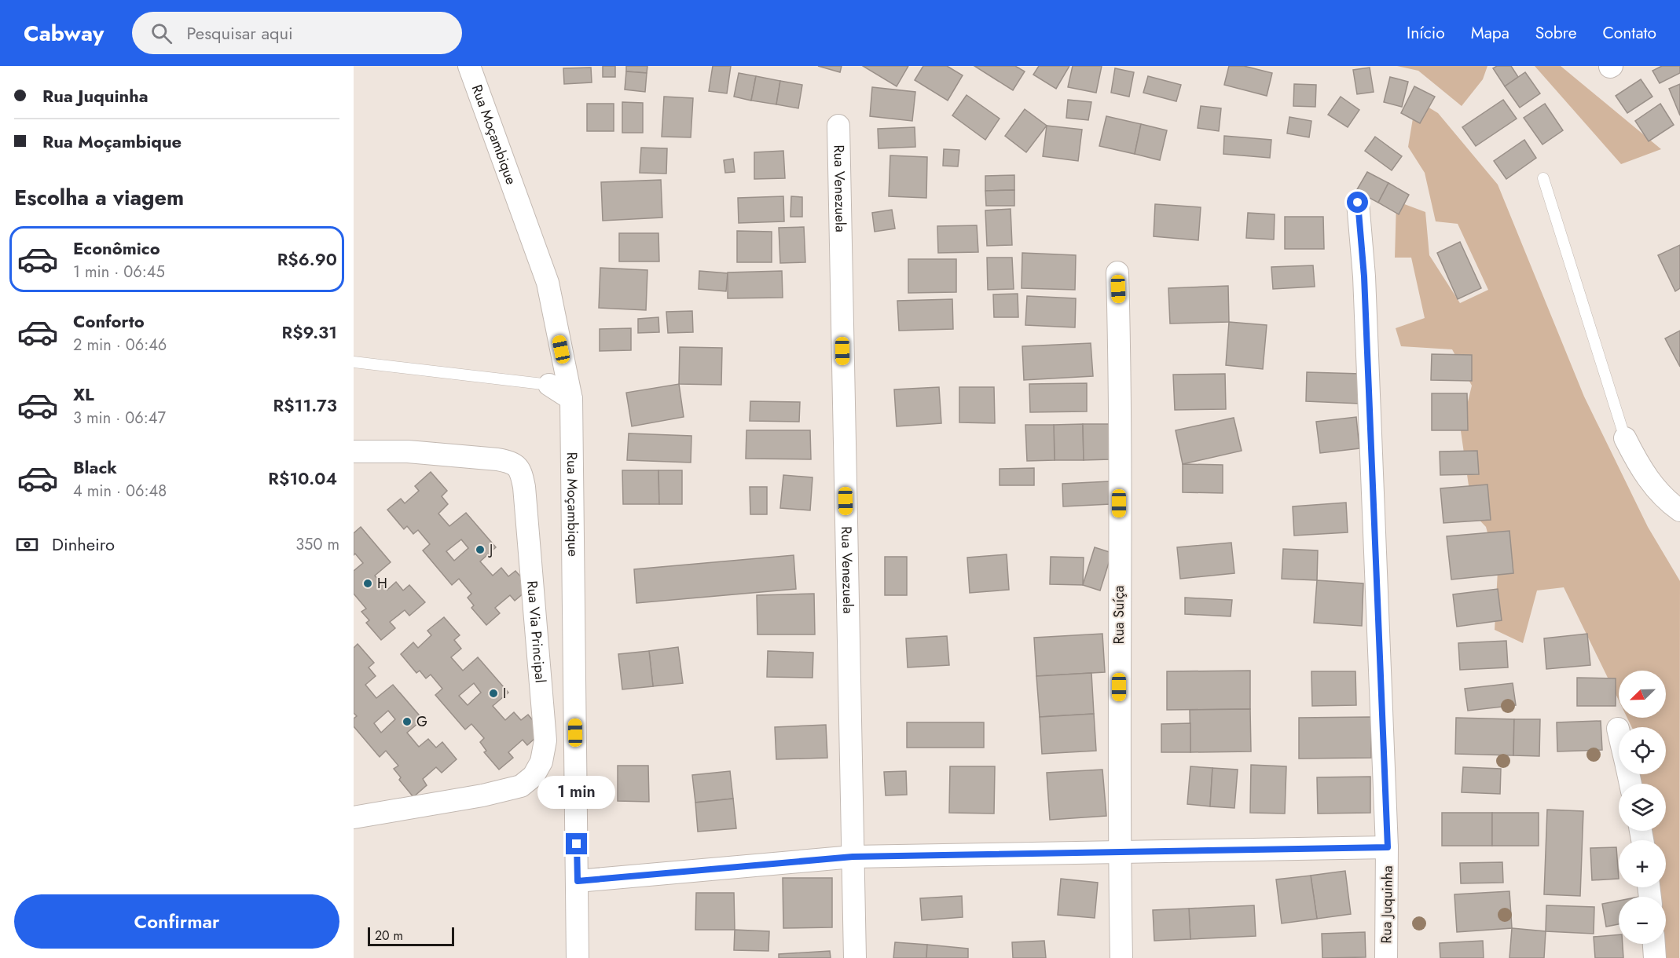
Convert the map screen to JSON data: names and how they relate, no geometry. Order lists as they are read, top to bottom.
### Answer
{
  "streets": {
    "street": [
      "Rua Moçambique",
      "Rua Venezuela",
      "Rua Suíça",
      "Rua Via Principal",
      "Rua Juquinha"
    ]
  },
  "places": [
    "J",
    "H",
    "I",
    "G"
  ],
  "scale_bar": "20 m",
  "north": "bottom left",
  "page": {
    "header": "Cabway",
    "search": "Pesquisar aqui",
    "nav": [
      "Início",
      "Mapa",
      "Sobre",
      "Contato"
    ],
    "banner": ["Rua Juquinha", "Rua Moçambique"],
    "heading": "Escolha a viagem",
    "list": [
      {
        "name": "Econômico",
        "note": "1 min · 06:45",
        "value": "R$6.90"
      },
      {
        "name": "Conforto",
        "note": "2 min · 06:46",
        "value": "R$9.31"
      },
      {
        "name": "XL",
        "note": "3 min · 06:47",
        "value": "R$11.73"
      },
      {
        "name": "Black",
        "note": "4 min · 06:48",
        "value": "R$10.04"
      }
    ],
    "pay": ["Dinheiro", "350 m"],
    "map_buttons": ["+", "−"],
    "bubble": "1 min",
    "buttons": "Confirmar",
    "scale": "20 m"
  }
}
